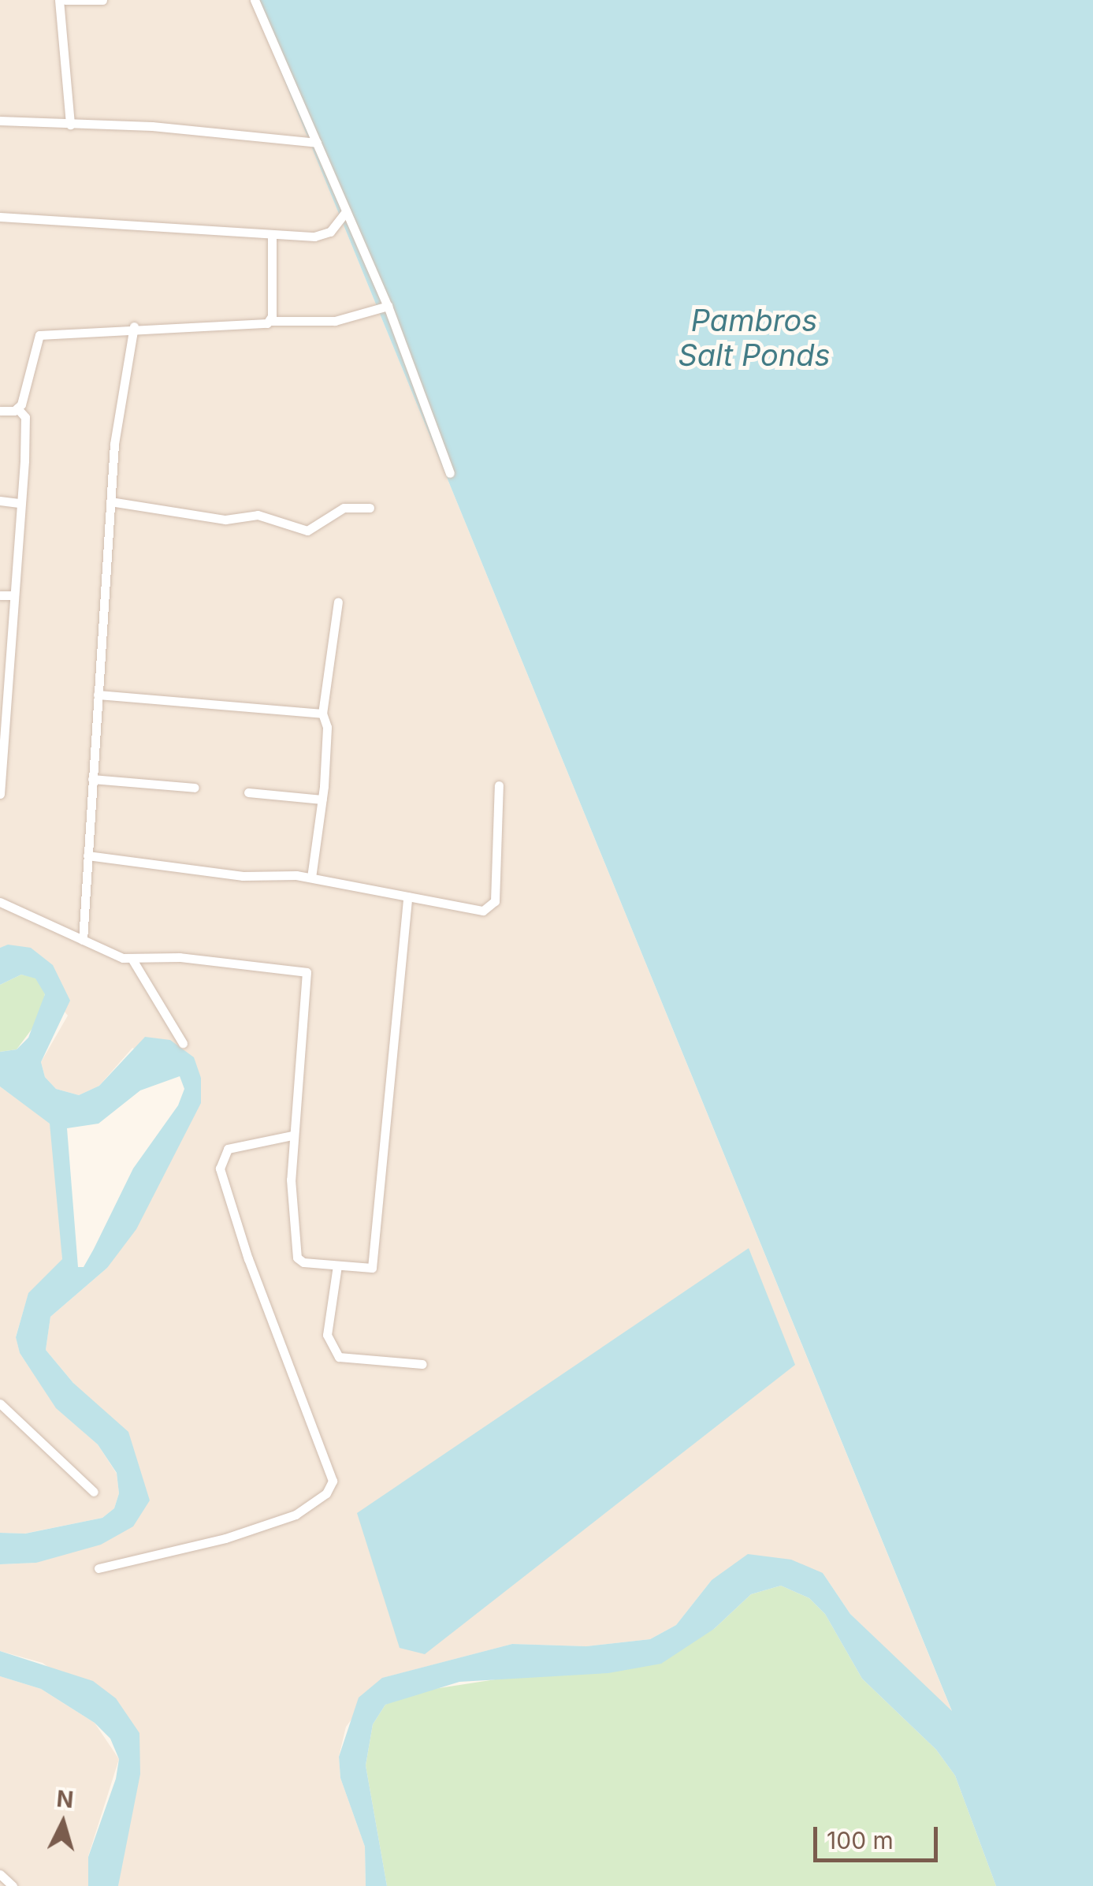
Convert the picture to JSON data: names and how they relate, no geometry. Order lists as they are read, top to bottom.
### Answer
{
  "water": ["Pambros Salt Ponds"],
  "scale_bar": "100 m",
  "north": "top"
}
